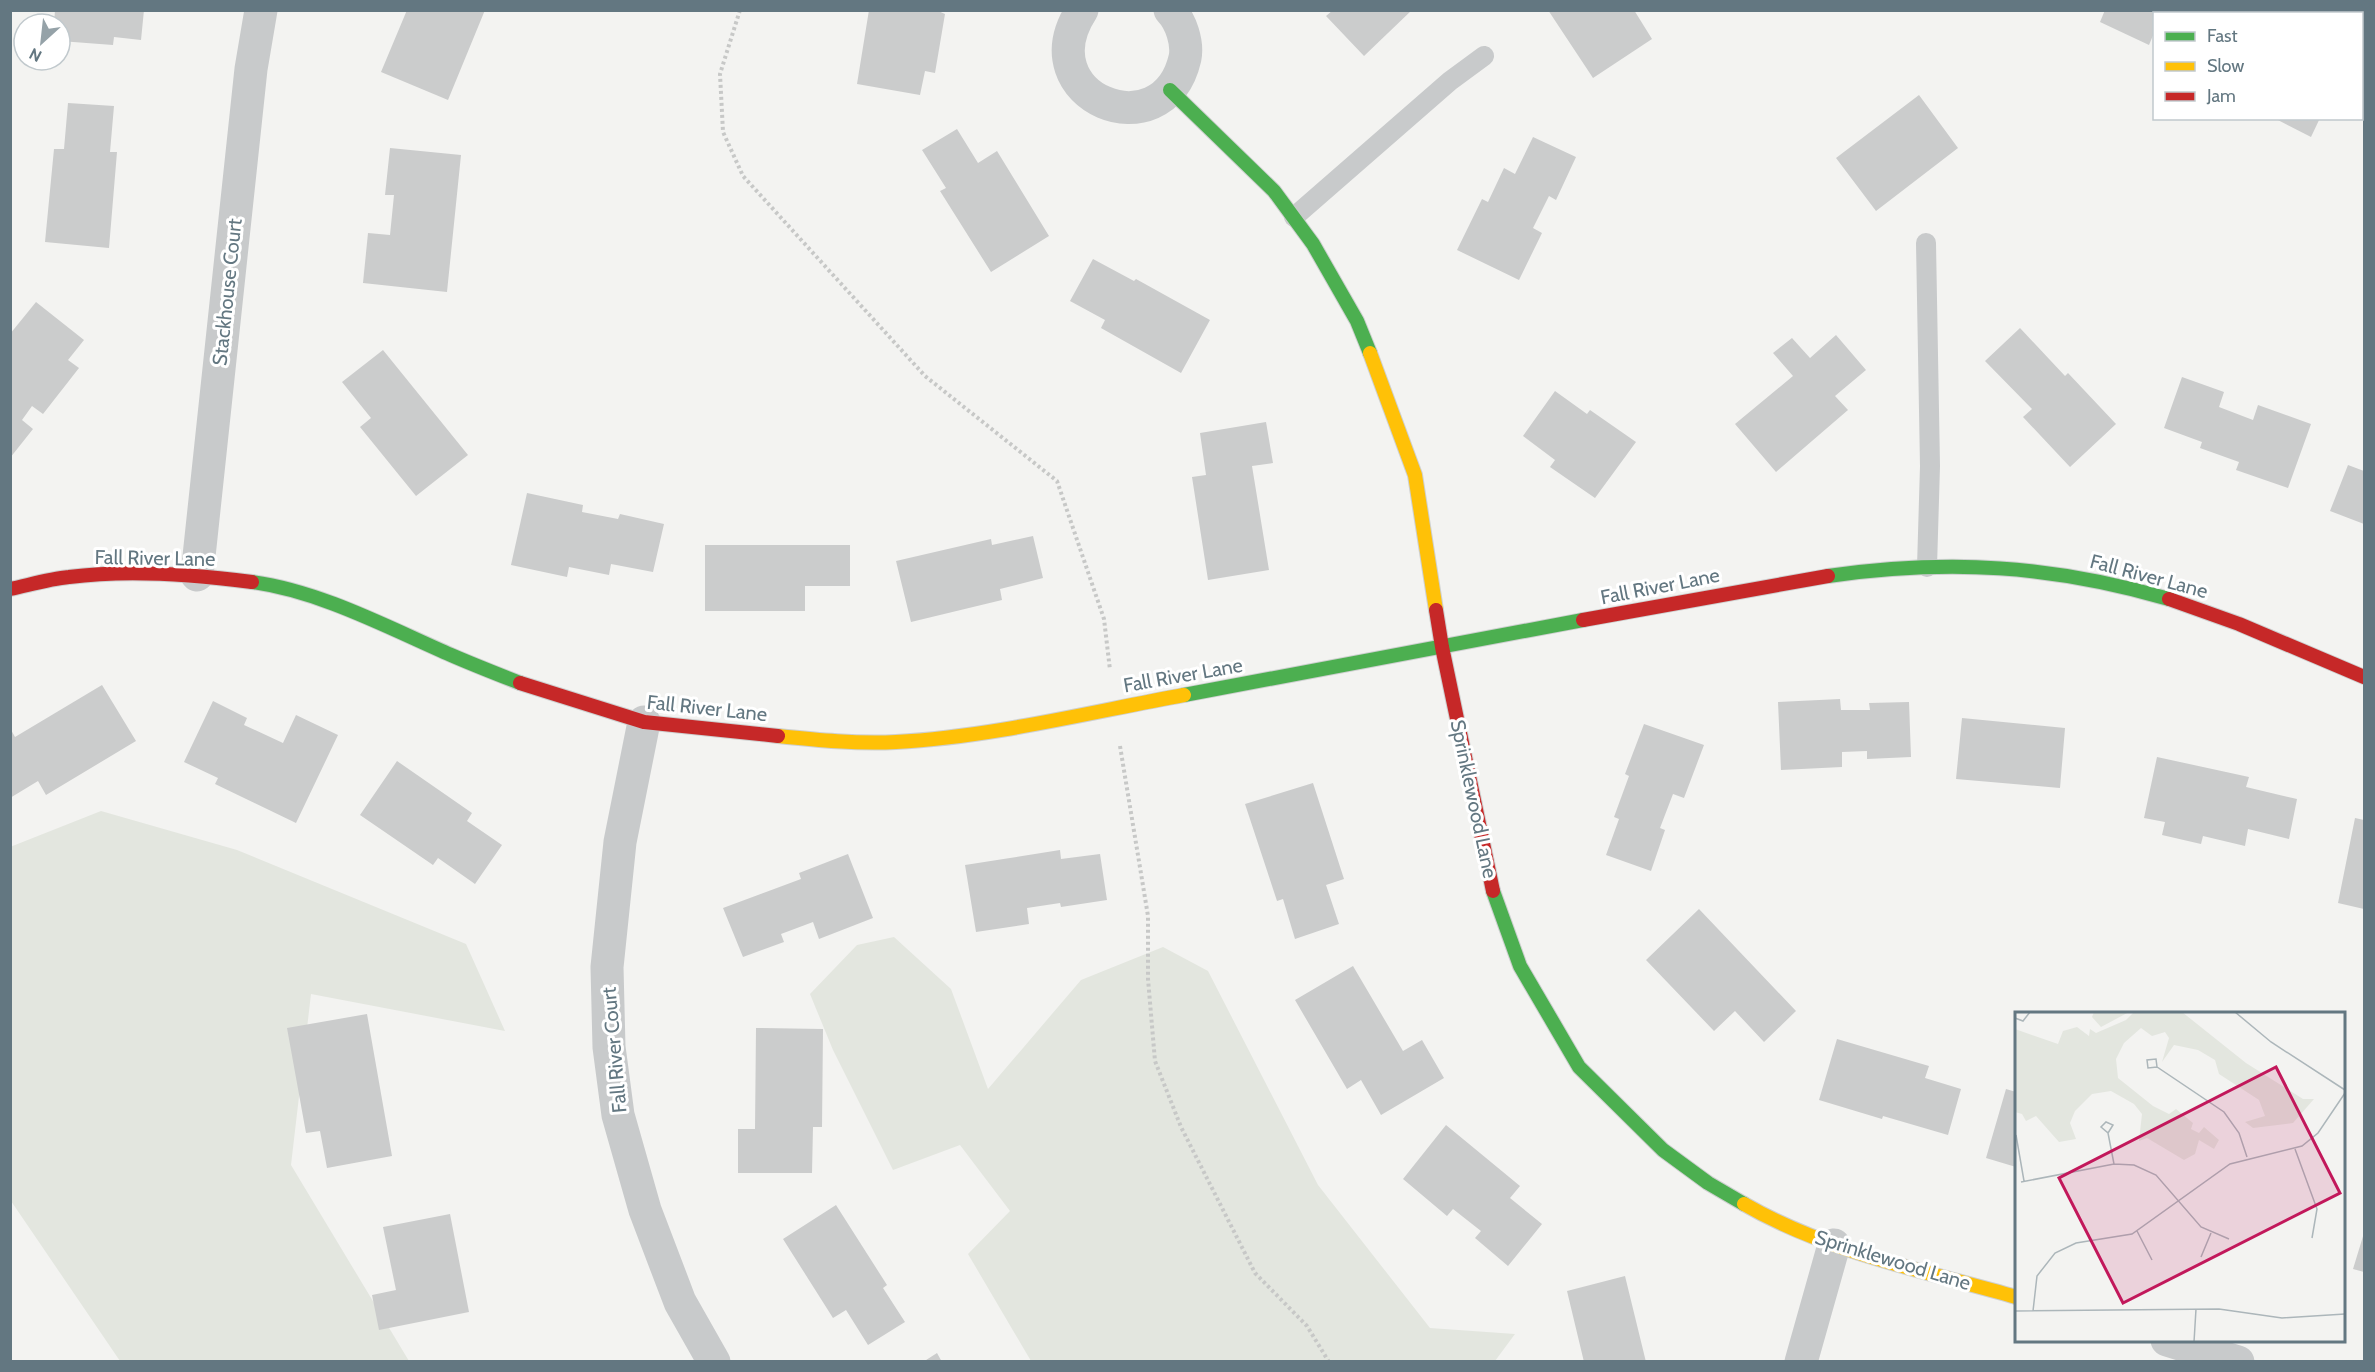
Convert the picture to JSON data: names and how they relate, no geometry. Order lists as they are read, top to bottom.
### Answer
{
  "streets": {
    "street": [
      "Stackhouse Court",
      "Fall River Lane",
      "Sprinklewood Lane",
      "Fall River Court"
    ]
  },
  "crossings": [
    ["Stackhouse Court", "Fall River Lane"],
    ["Fall River Lane", "Sprinklewood Lane"],
    ["Fall River Lane", "Fall River Court"]
  ],
  "legend": ["Fast", "Slow", "Jam"],
  "north": "bottom left"
}
